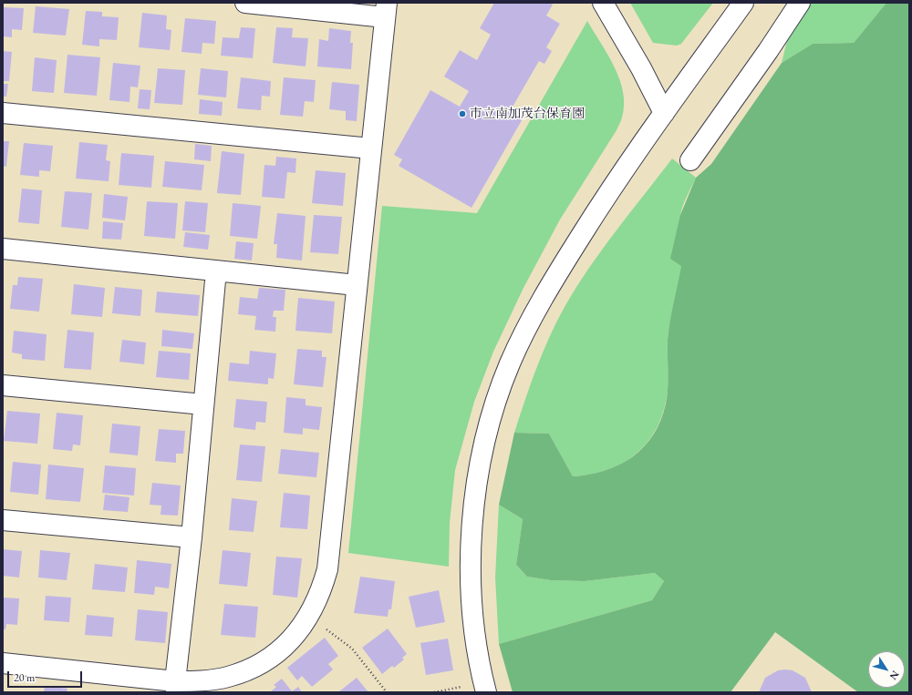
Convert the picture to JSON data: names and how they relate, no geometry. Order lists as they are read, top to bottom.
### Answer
{
  "places": ["市立南加茂台保育園"],
  "scale_bar": "20 m",
  "north": "bottom right"
}
